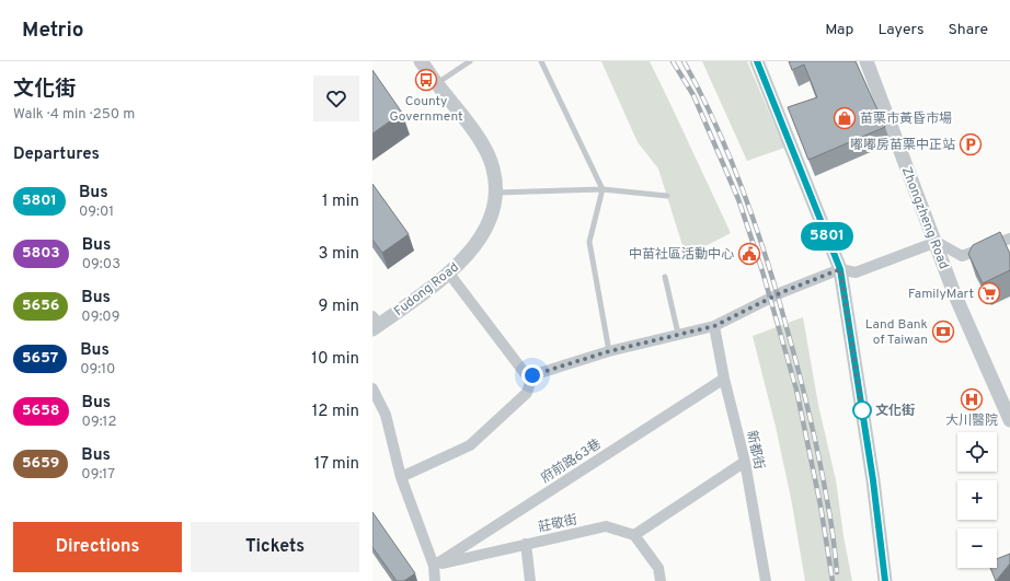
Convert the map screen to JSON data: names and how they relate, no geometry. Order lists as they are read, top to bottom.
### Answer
{
  "streets": {
    "street": [
      "Zhongzheng Road",
      "Fudong Road",
      "新都街",
      "府前路63巷",
      "莊敬街"
    ]
  },
  "crossings": [
    ["新都街", "府前路63巷"],
    ["府前路63巷", "莊敬街"]
  ],
  "places": {
    "bus stop": ["County Government"],
    "shop": ["苗栗市黃昏市場"],
    "parking": ["嘟嘟房苗栗中正站"],
    "public building": ["中苗社區活動中心"],
    "supermarket": ["FamilyMart"],
    "bank": ["Land Bank of Taiwan"],
    "hospital": ["大川醫院"],
    "other": ["文化街"]
  },
  "lines": ["bus line 5801"],
  "page": {
    "header": "Metrio",
    "nav": ["Map", "Layers", "Share"],
    "heading": [
      ["文化街", "Walk · 4 min · 250 m"],
      "Departures"
    ],
    "on_map": "5801",
    "list": [
      {
        "mark": "5801",
        "name": "Bus",
        "note": "09:01",
        "value": "1 min"
      },
      {
        "mark": "5803",
        "name": "Bus",
        "note": "09:03",
        "value": "3 min"
      },
      {
        "mark": "5656",
        "name": "Bus",
        "note": "09:09",
        "value": "9 min"
      },
      {
        "mark": "5657",
        "name": "Bus",
        "note": "09:10",
        "value": "10 min"
      },
      {
        "mark": "5658",
        "name": "Bus",
        "note": "09:12",
        "value": "12 min"
      },
      {
        "mark": "5659",
        "name": "Bus",
        "note": "09:17",
        "value": "17 min"
      }
    ],
    "map_buttons": ["+", "−"],
    "buttons": ["Directions", "Tickets"]
  }
}
